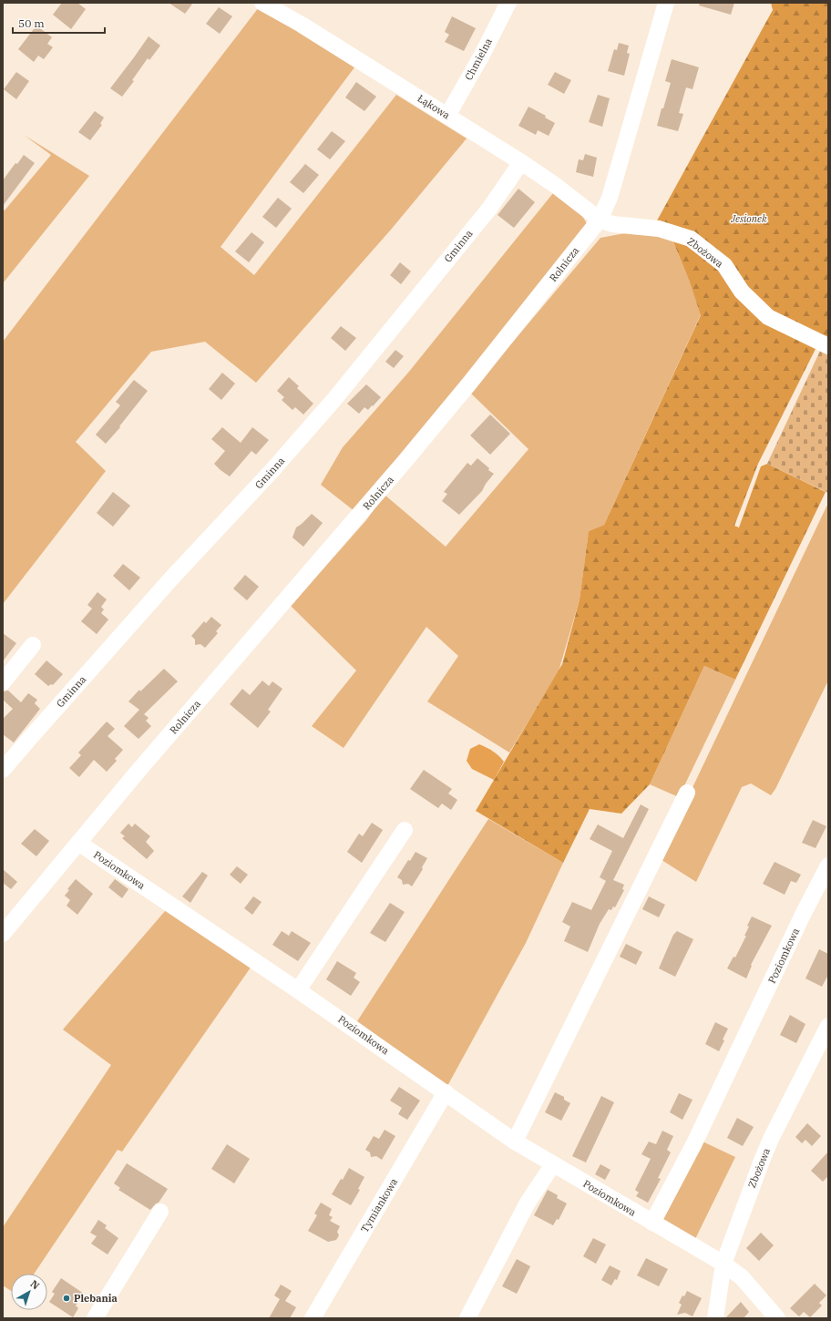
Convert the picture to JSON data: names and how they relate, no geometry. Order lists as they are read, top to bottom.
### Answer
{
  "streets": {
    "street": [
      "Chmielna",
      "Łąkowa",
      "Gminna",
      "Zbożowa",
      "Rolnicza",
      "Poziomkowa",
      "Tymiankowa"
    ]
  },
  "crossings": [
    ["Chmielna", "Łąkowa"],
    ["Łąkowa", "Gminna"],
    ["Łąkowa", "Zbożowa"],
    ["Łąkowa", "Rolnicza"],
    ["Zbożowa", "Rolnicza"],
    ["Zbożowa", "Poziomkowa"],
    ["Rolnicza", "Poziomkowa"],
    ["Poziomkowa", "Tymiankowa"]
  ],
  "parks": ["Jesionek"],
  "places": ["Plebania"],
  "scale_bar": "50 m",
  "north": "top right"
}
